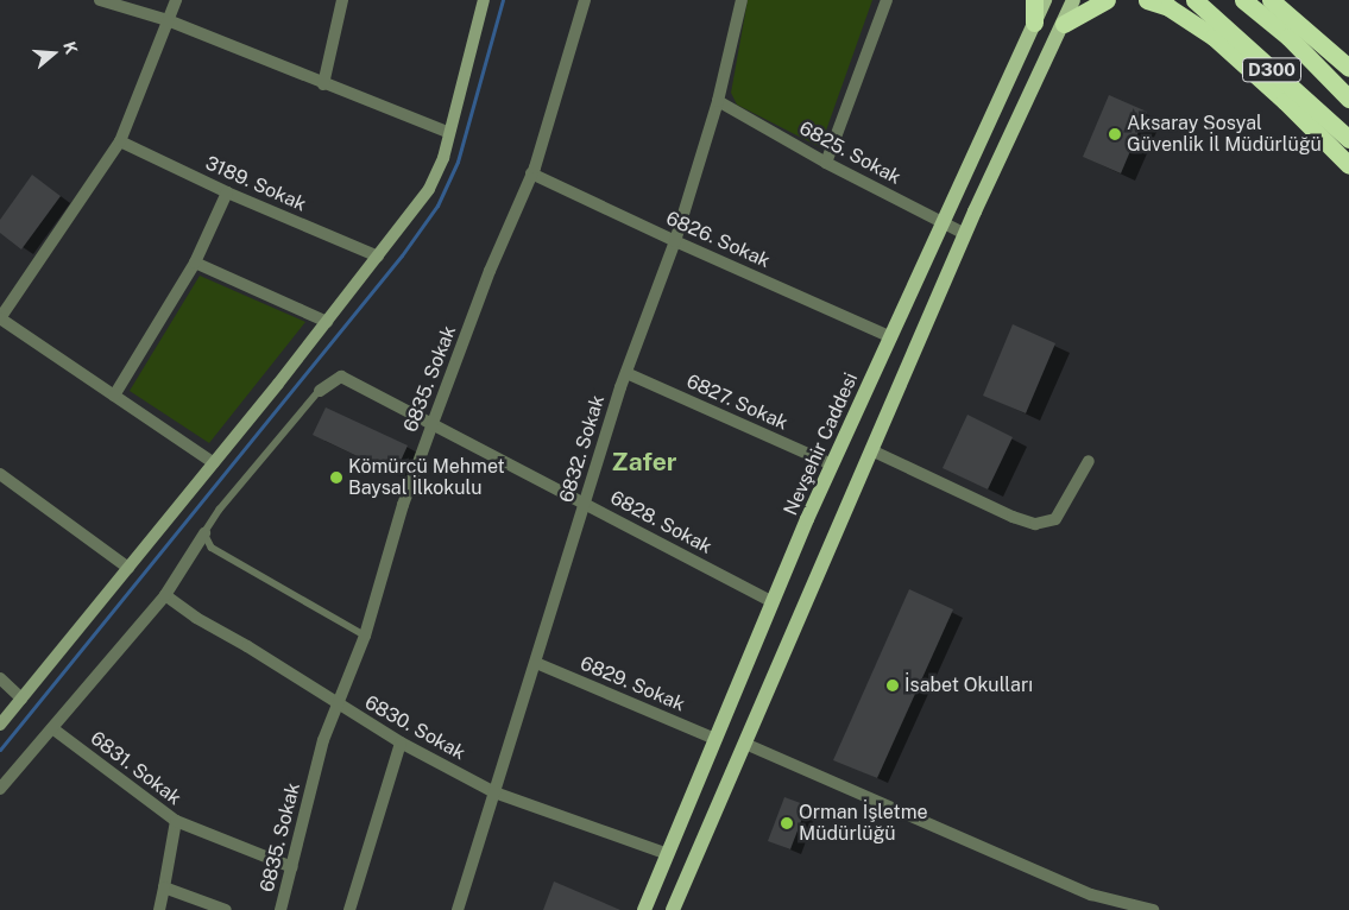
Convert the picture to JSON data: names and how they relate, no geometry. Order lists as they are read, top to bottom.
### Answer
{
  "streets": {
    "highway": ["D300"],
    "main road": ["Nevşehir Caddesi"],
    "street": [
      "6825. Sokak",
      "3189. Sokak",
      "6826. Sokak",
      "6835. Sokak",
      "6827. Sokak",
      "6832. Sokak",
      "6828. Sokak",
      "6829. Sokak",
      "6830. Sokak",
      "6831. Sokak"
    ]
  },
  "crossings": [
    ["6825. Sokak", "Nevşehir Caddesi"],
    ["6825. Sokak", "6832. Sokak"],
    ["6826. Sokak", "6835. Sokak"],
    ["6826. Sokak", "Nevşehir Caddesi"],
    ["6826. Sokak", "6832. Sokak"],
    ["6835. Sokak", "6828. Sokak"],
    ["6835. Sokak", "6830. Sokak"],
    ["6827. Sokak", "Nevşehir Caddesi"],
    ["6827. Sokak", "6832. Sokak"],
    ["Nevşehir Caddesi", "6828. Sokak"],
    ["Nevşehir Caddesi", "6829. Sokak"],
    ["Nevşehir Caddesi", "6830. Sokak"],
    ["6832. Sokak", "6828. Sokak"],
    ["6832. Sokak", "6829. Sokak"],
    ["6832. Sokak", "6830. Sokak"]
  ],
  "districts": ["Zafer"],
  "places": [
    "Aksaray Sosyal Güvenlik İl Müdürlüğü",
    "Kömürcü Mehmet Baysal İlkokulu",
    "İsabet Okulları",
    "Orman İşletme Müdürlüğü"
  ],
  "north": "right"
}
